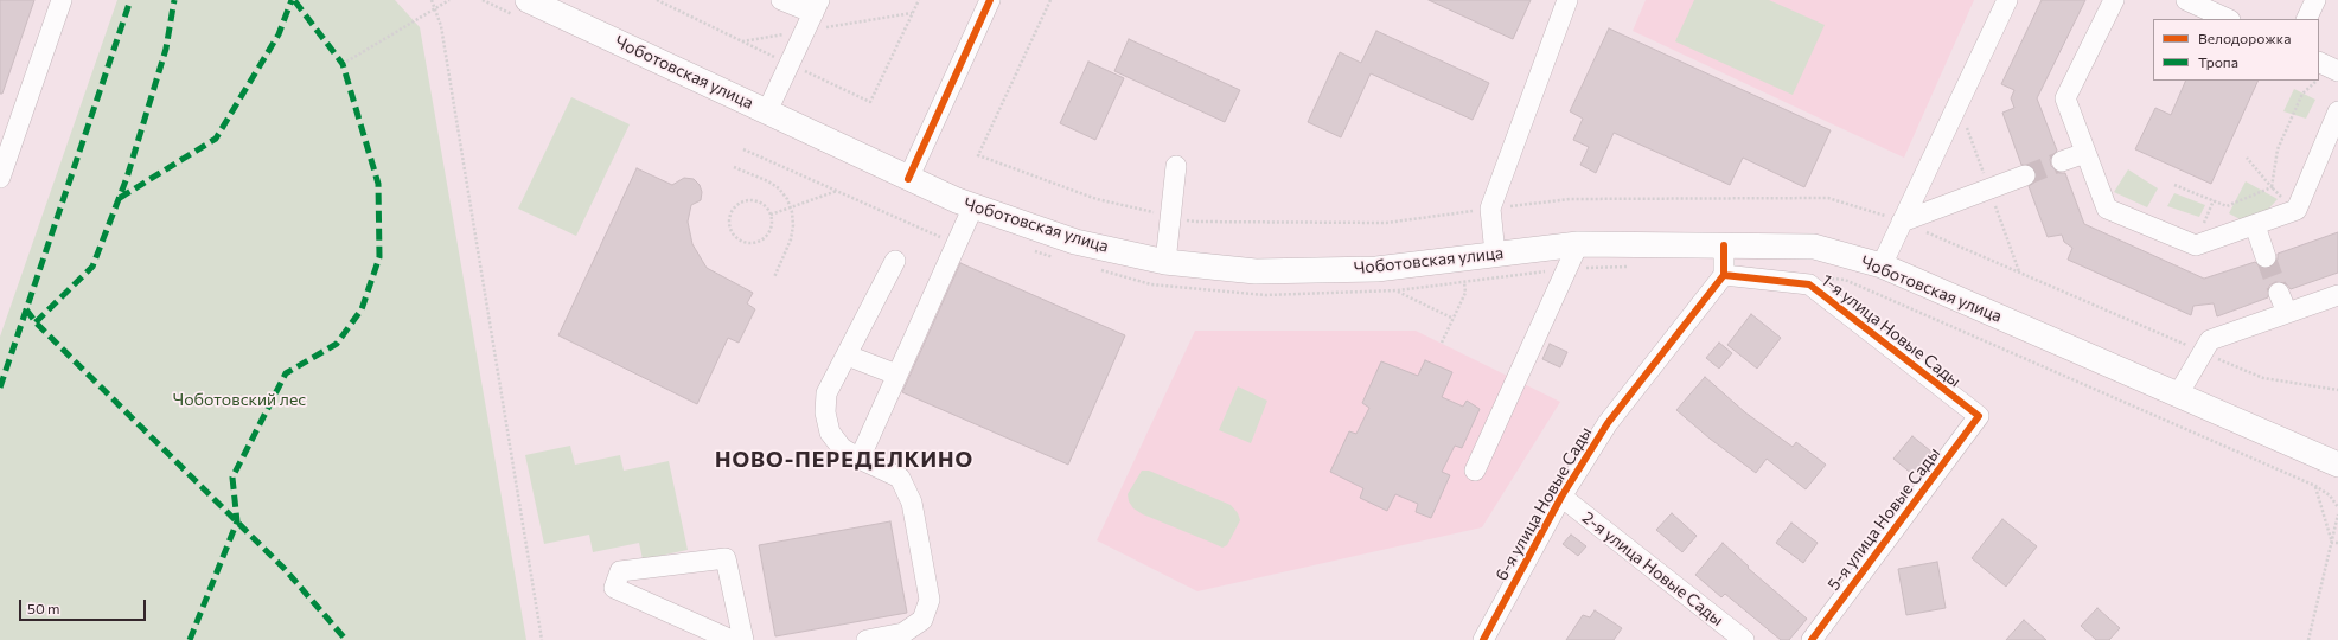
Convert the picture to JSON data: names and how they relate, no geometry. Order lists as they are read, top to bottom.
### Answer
{
  "streets": {
    "main road": ["Чоботовская улица"],
    "street": [
      "1-я улица Новые Сады",
      "6-я улица Новые Сады",
      "5-я улица Новые Сады",
      "2-я улица Новые Сады"
    ]
  },
  "crossings": [
    ["1-я улица Новые Сады", "6-я улица Новые Сады"],
    ["1-я улица Новые Сады", "5-я улица Новые Сады"],
    ["6-я улица Новые Сады", "2-я улица Новые Сады"]
  ],
  "districts": ["НОВО-ПЕРЕДЕЛКИНО"],
  "parks": ["Чоботовский лес"],
  "legend": ["Велодорожка", "Тропа"],
  "scale_bar": "50 m"
}
